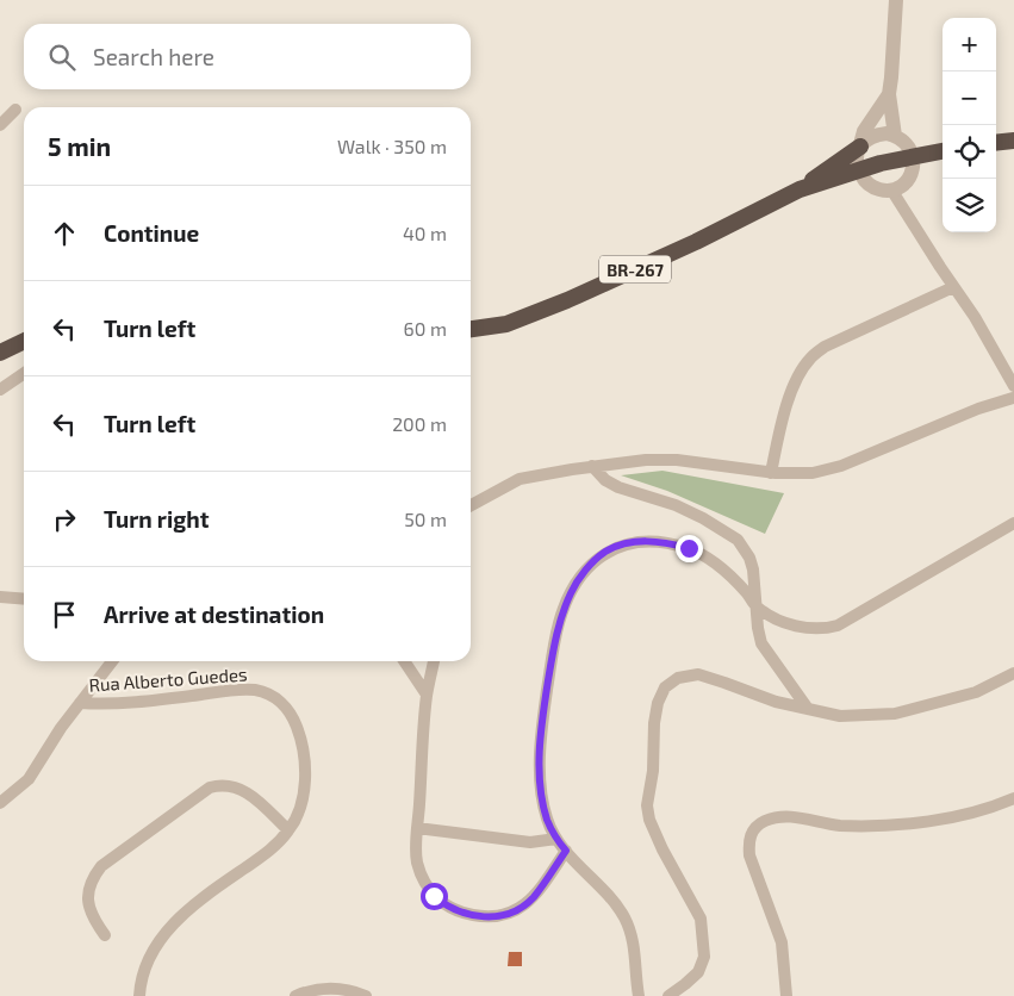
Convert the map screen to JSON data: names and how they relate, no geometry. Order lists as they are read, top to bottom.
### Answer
{
  "streets": {
    "highway": ["BR-267"],
    "street": ["Rua Alberto Guedes"]
  },
  "page": {
    "map_buttons": ["+", "−"],
    "search": "Search here",
    "heading": ["5 min", "Walk · 350 m"],
    "list": [
      ["Continue", "40 m"],
      ["Turn left", "60 m"],
      ["Turn left", "200 m"],
      ["Turn right", "50 m"],
      "Arrive at destination"
    ]
  }
}
